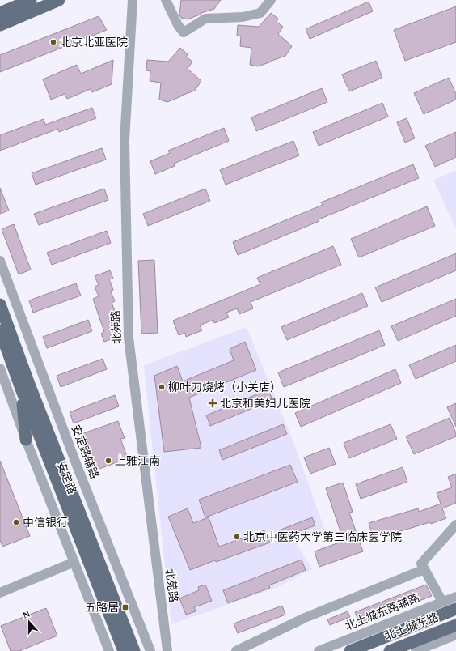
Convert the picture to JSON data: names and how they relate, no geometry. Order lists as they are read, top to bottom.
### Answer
{
  "streets": {
    "main road": ["安定路", "北土城东路"],
    "street": ["北苑路", "安定路辅路", "北土城东路辅路"]
  },
  "places": {
    "other": [
      "北京北亚医院",
      "柳叶刀烧烤（小关店）",
      "上雅江南",
      "中信银行",
      "北京中医药大学第三临床医学院"
    ],
    "health": ["北京和美妇儿医院"],
    "transit": ["五路居"]
  },
  "north": "top"
}
